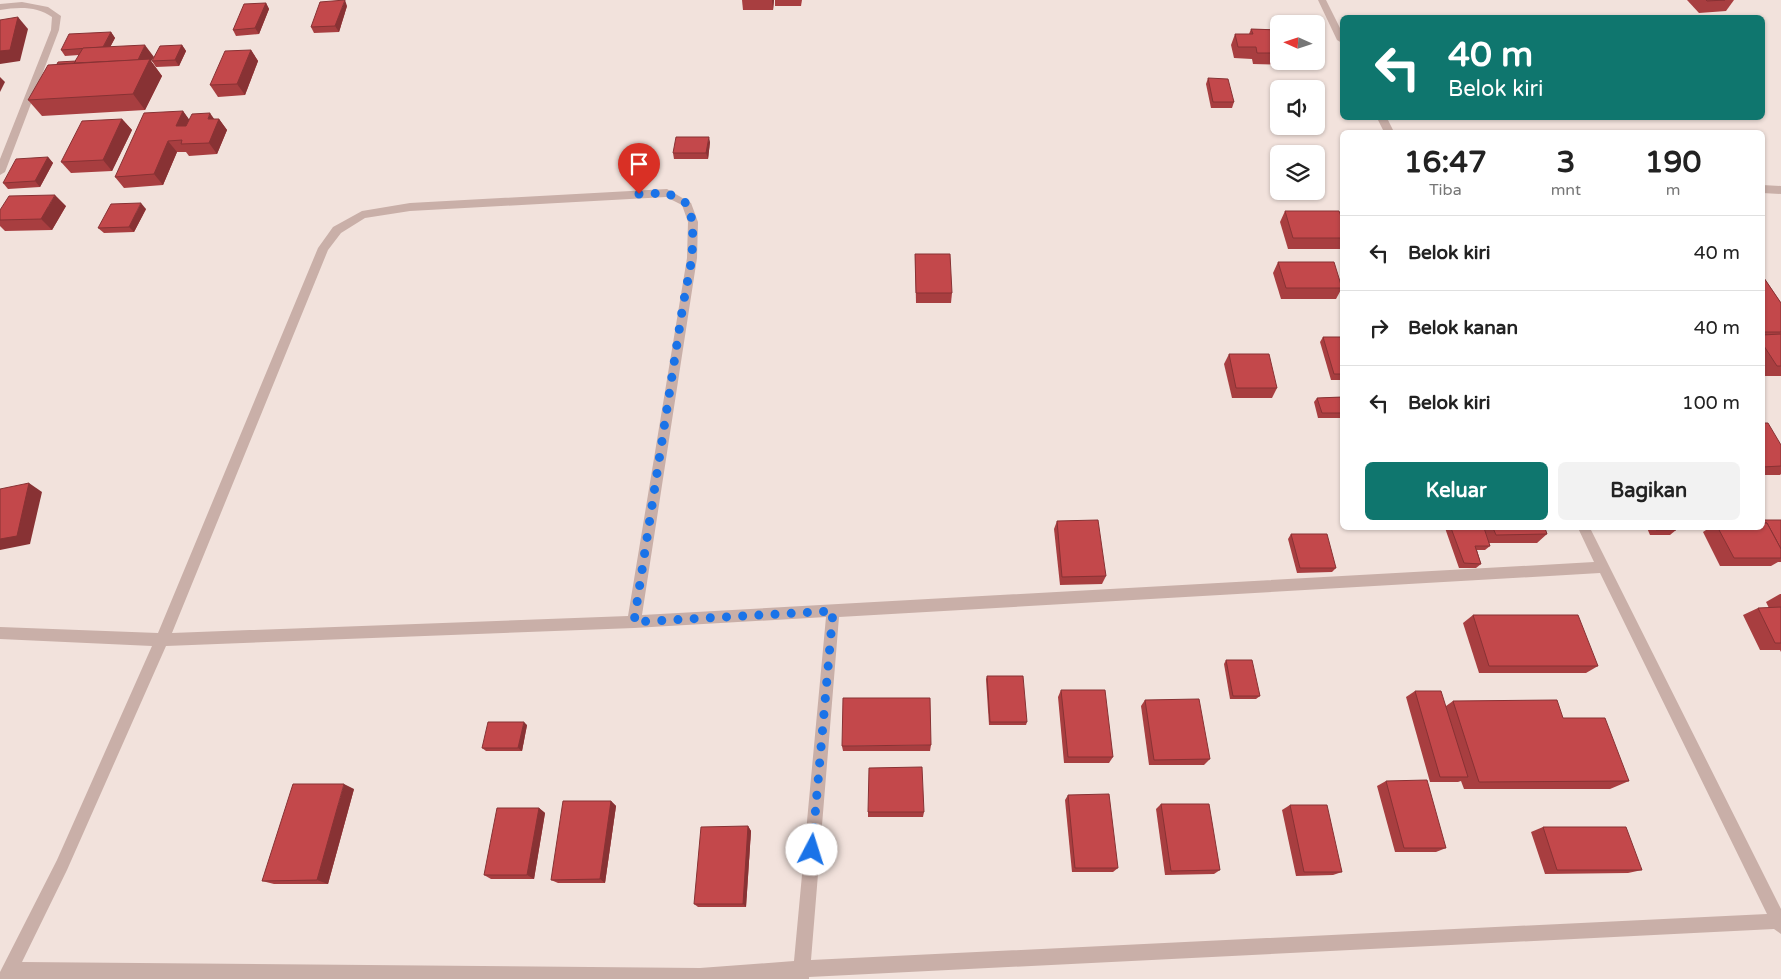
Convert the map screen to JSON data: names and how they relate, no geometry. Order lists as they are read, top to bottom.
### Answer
{
  "north": "left",
  "page": {
    "turn": ["40 m", "Belok kiri"],
    "eta": [
      "16:47",
      "Tiba",
      "3",
      "mnt",
      "190",
      "m"
    ],
    "list": [
      {
        "name": "Belok kiri",
        "value": "40 m"
      },
      {
        "name": "Belok kanan",
        "value": "40 m"
      },
      {
        "name": "Belok kiri",
        "value": "100 m"
      }
    ],
    "buttons": ["Keluar", "Bagikan"]
  }
}
